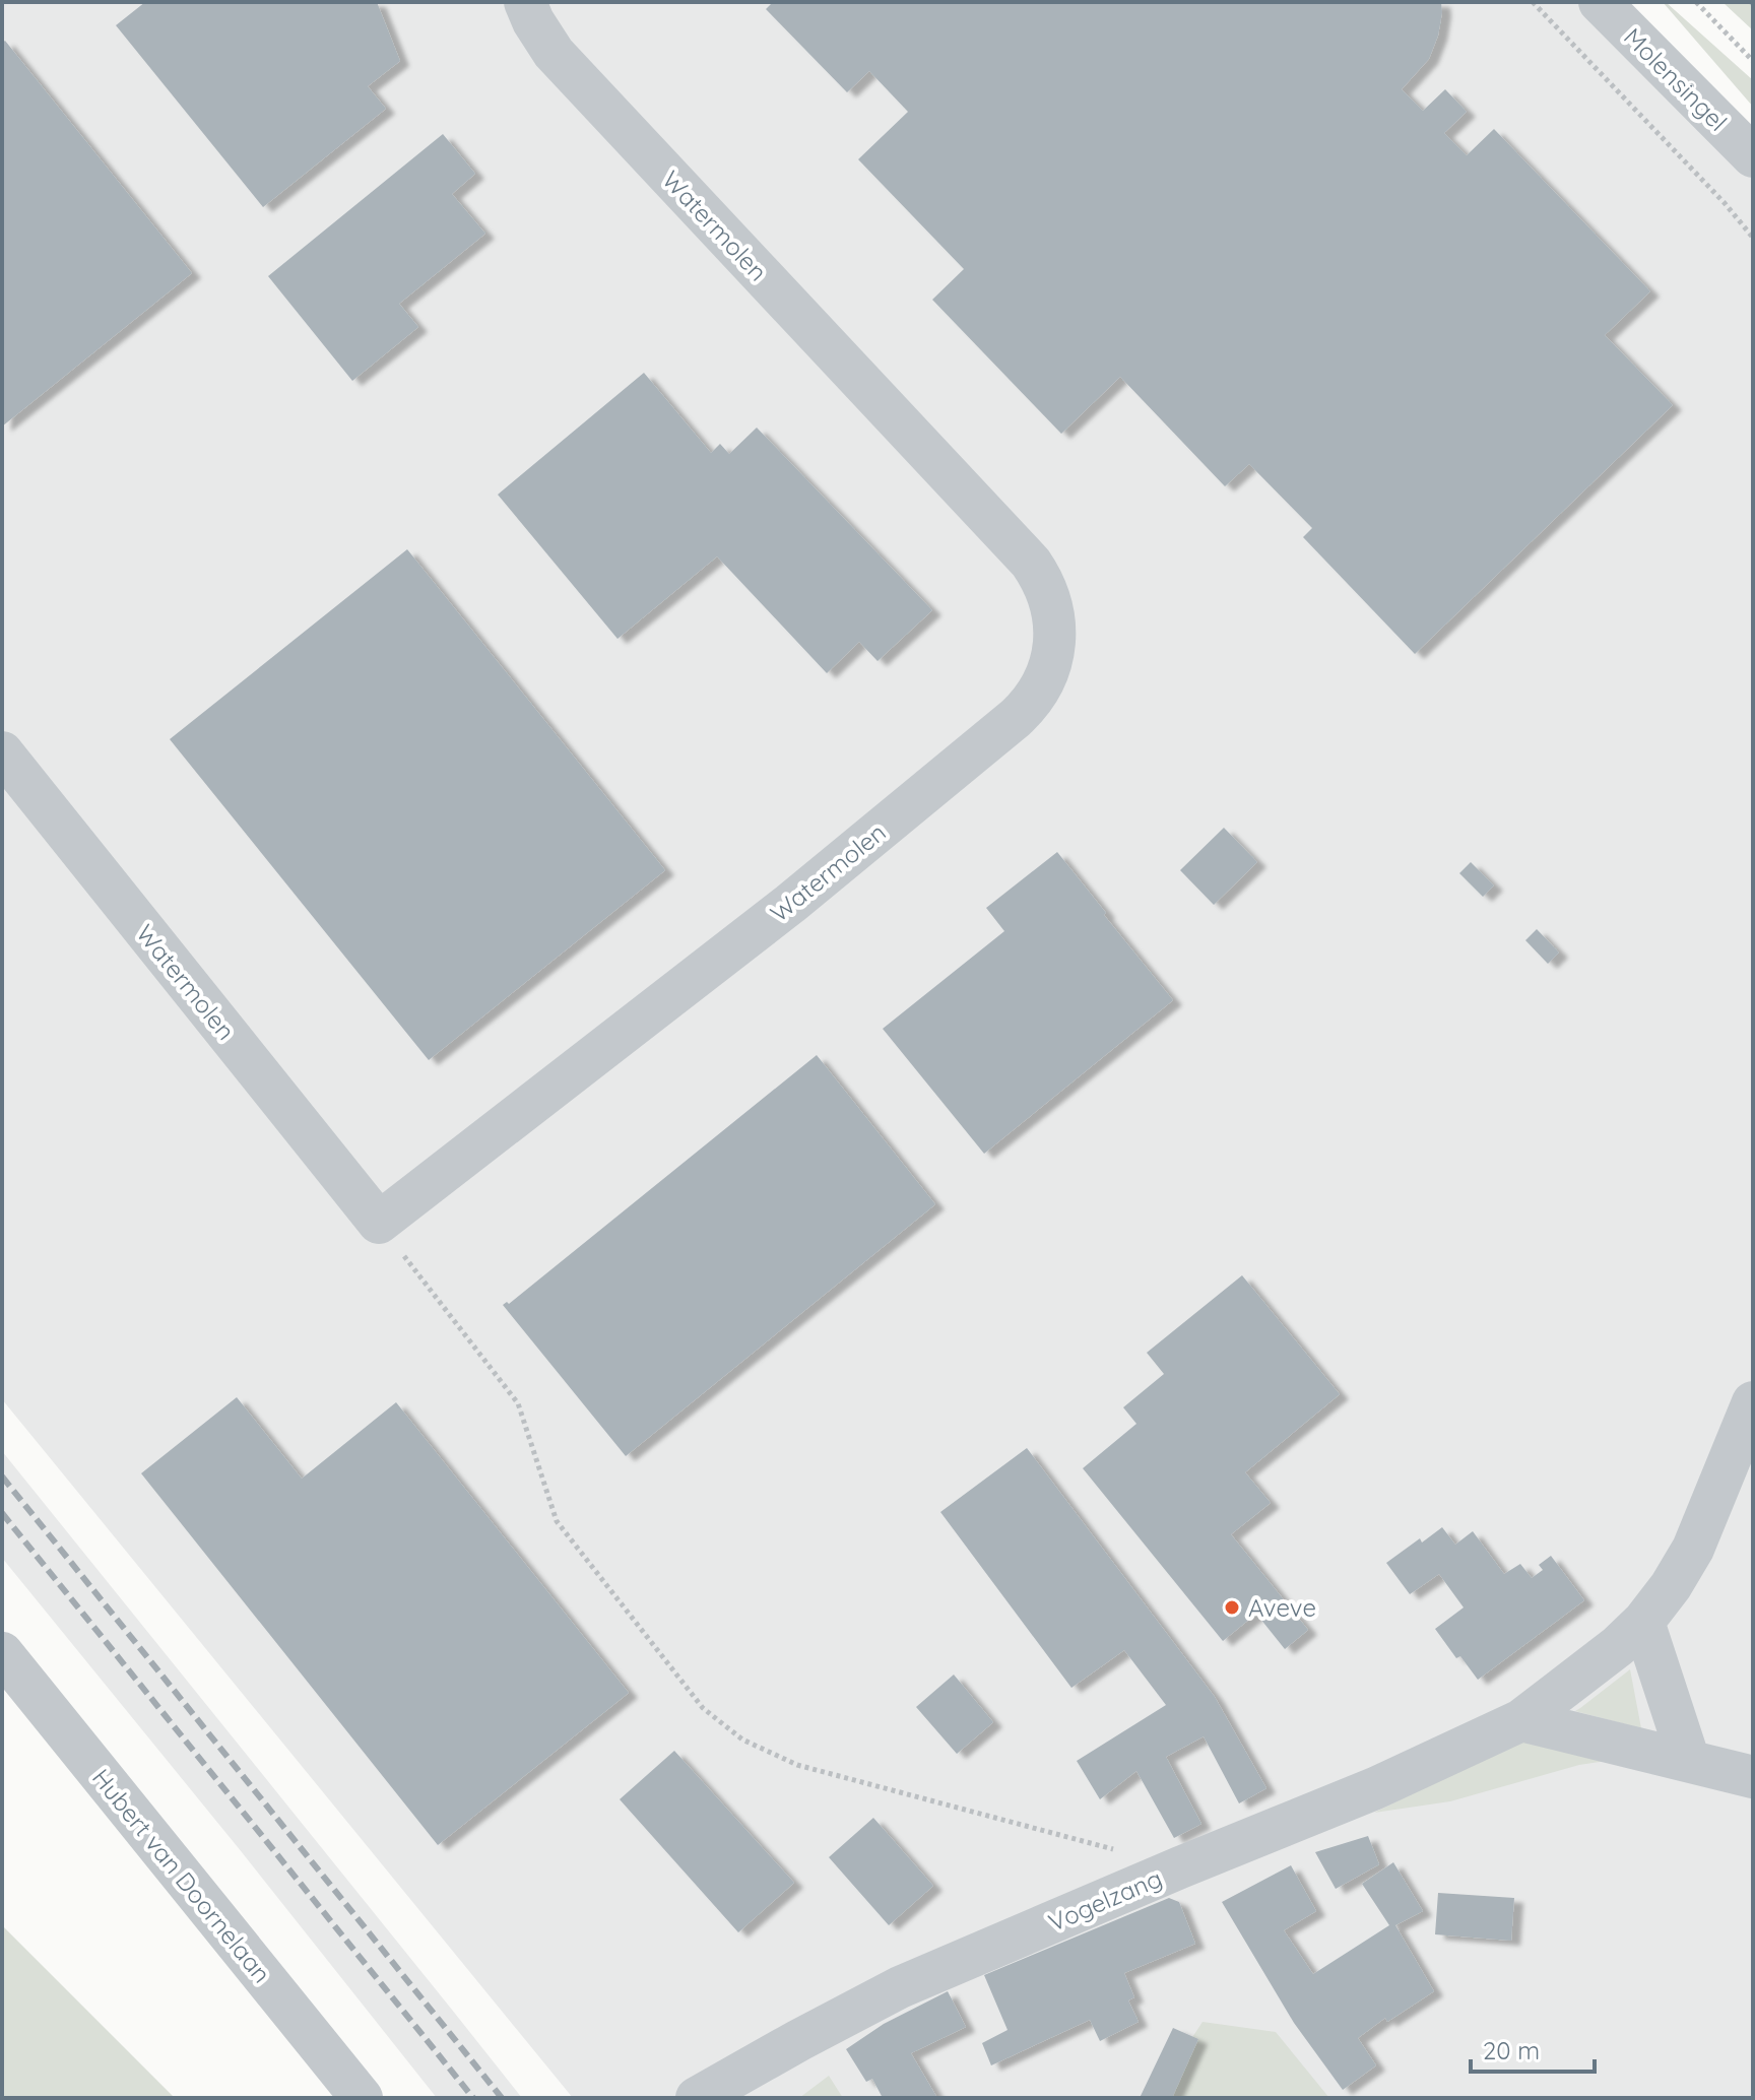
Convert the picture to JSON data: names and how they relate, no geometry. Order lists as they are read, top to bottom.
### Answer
{
  "streets": {
    "street": [
      "Molensingel",
      "Watermolen",
      "Hubert van Doornelaan",
      "Vogelzang"
    ]
  },
  "places": ["Aveve"],
  "scale_bar": "20 m"
}
